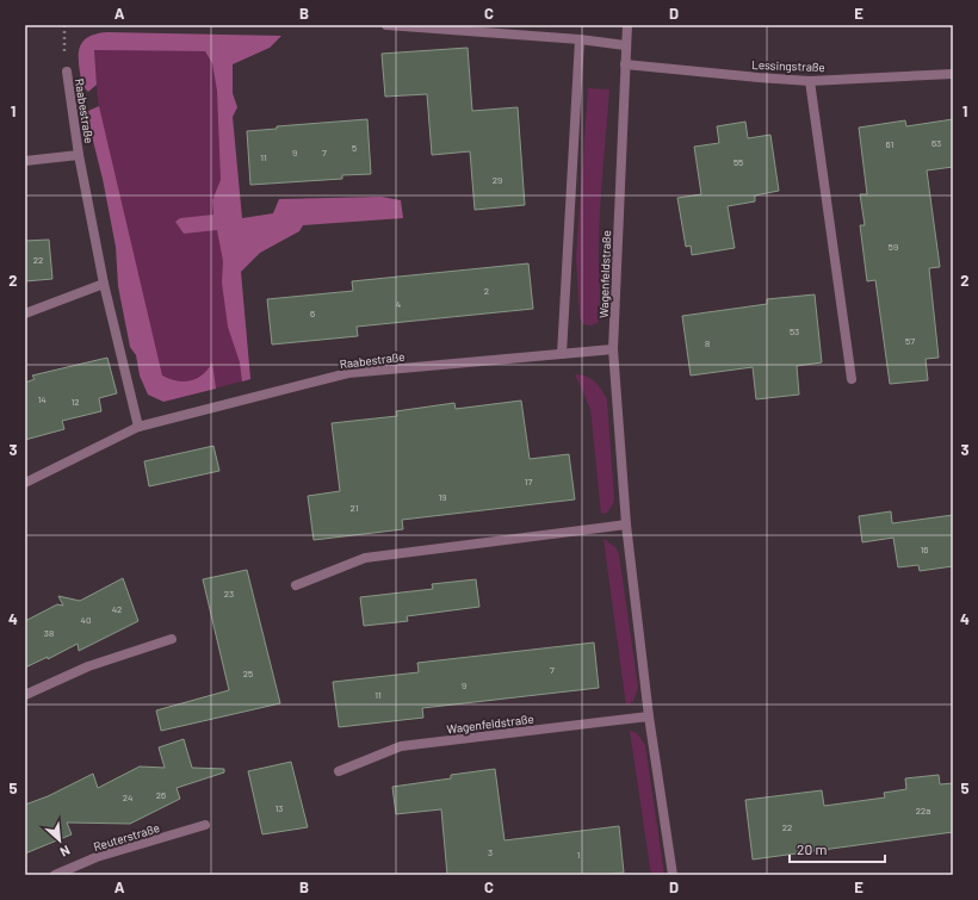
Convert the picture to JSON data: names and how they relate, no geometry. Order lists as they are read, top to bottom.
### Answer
{
  "streets": {
    "street": [
      "Lessingstraße",
      "Raabestraße",
      "Wagenfeldstraße",
      "Reuterstraße"
    ]
  },
  "crossings": [
    ["Lessingstraße", "Wagenfeldstraße"],
    ["Raabestraße", "Wagenfeldstraße"]
  ],
  "house_numbers": [
    "63",
    "61",
    "5",
    "9",
    "7",
    "11",
    "55",
    "29",
    "59",
    "22",
    "2",
    "4",
    "6",
    "53",
    "57",
    "8",
    "14",
    "12",
    "17",
    "19",
    "21",
    "16",
    "23",
    "42",
    "40",
    "38",
    "7",
    "25",
    "9",
    "11",
    "26",
    "24",
    "13",
    "22a",
    "22",
    "3",
    "1"
  ],
  "scale_bar": "20 m",
  "north": "bottom right",
  "grid": {
    "columns": [
      "A",
      "B",
      "C",
      "D",
      "E"
    ],
    "rows": [
      "1",
      "2",
      "3",
      "4",
      "5"
    ]
  }
}
